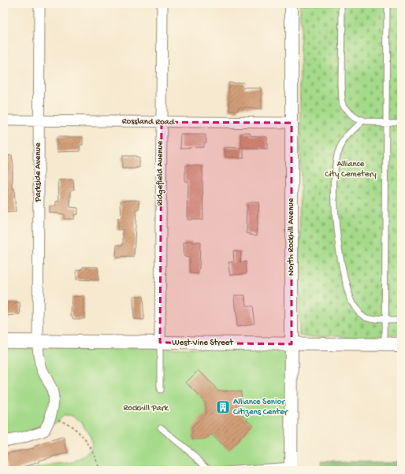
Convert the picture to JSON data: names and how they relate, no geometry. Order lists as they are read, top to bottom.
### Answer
{
  "streets": {
    "street": [
      "Rossland Road",
      "Parkside Avenue",
      "Ridgefield Avenue",
      "North Rockhill Avenue",
      "West Vine Street"
    ]
  },
  "crossings": [
    ["Rossland Road", "Parkside Avenue"],
    ["Rossland Road", "Ridgefield Avenue"],
    ["Rossland Road", "North Rockhill Avenue"],
    ["Parkside Avenue", "West Vine Street"],
    ["Ridgefield Avenue", "West Vine Street"],
    ["North Rockhill Avenue", "West Vine Street"]
  ],
  "parks": ["Alliance City Cemetery", "Rockhill Park"],
  "places": {
    "building": ["Alliance Senior Citizens Center"]
  }
}
